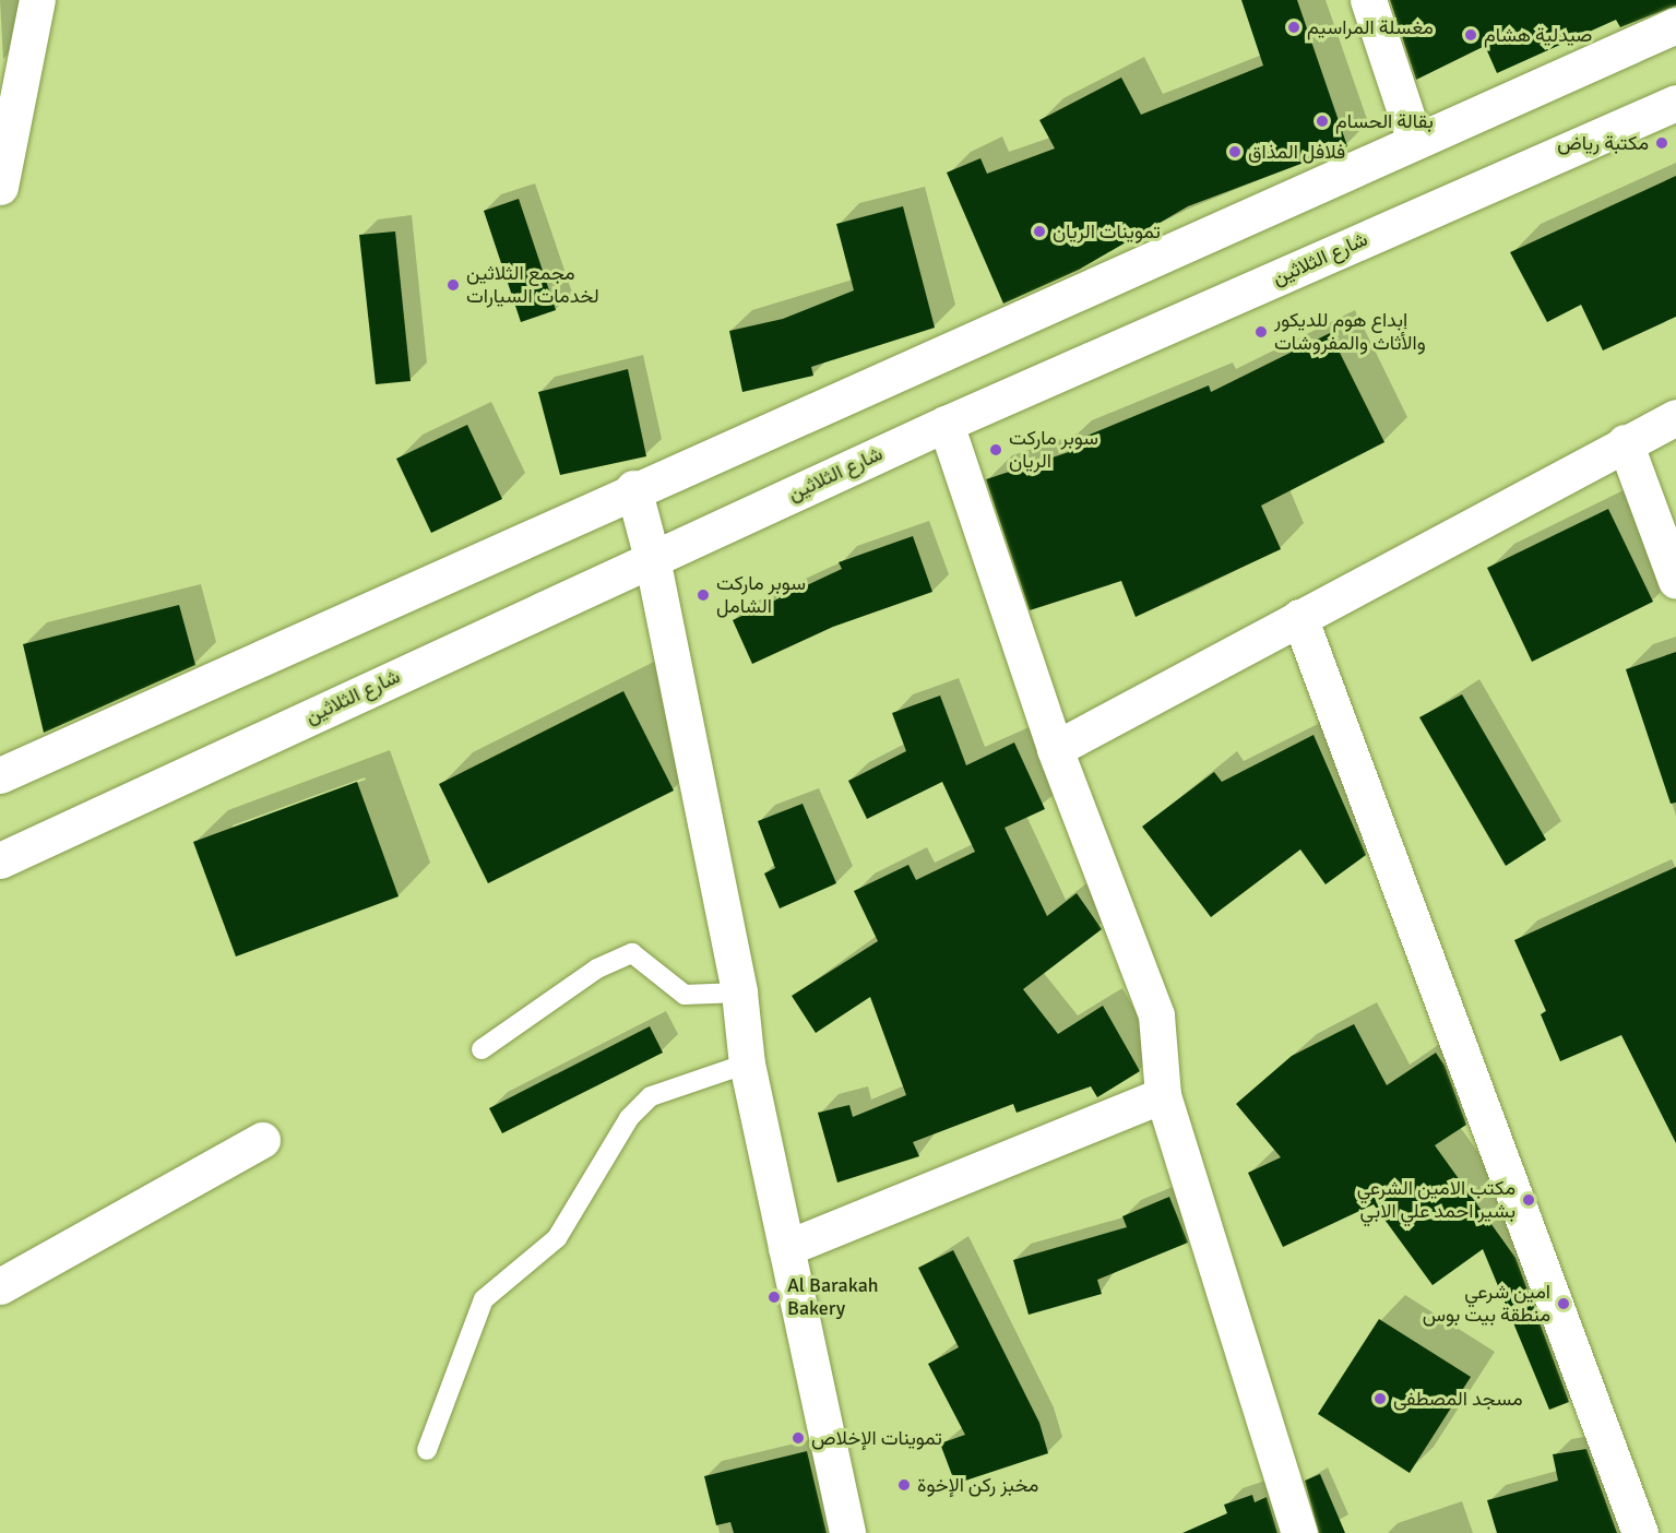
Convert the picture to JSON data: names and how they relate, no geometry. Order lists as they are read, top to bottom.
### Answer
{
  "streets": {
    "street": ["شارع الثلاثين"]
  },
  "places": [
    "مغسلة المراسيم",
    "صيدلية هشام",
    "بقالة الحسام",
    "مكتبة رياض",
    "فلافل المذاق",
    "تموينات الريان",
    "مجمع الثلاثين لخدمات السيارات",
    "إبداع هوم للديكور والأثاث والمفروشات",
    "سوبر ماركت الريان",
    "سوبر ماركت الشامل",
    "مكتب الامين الشرعي بشير احمد علي الابي",
    "Al Barakah Bakery",
    "امين شرعي منطقة بيت بوس",
    "مسجد المصطفى",
    "تموينات الإخلاص",
    "مخبز ركن الإخوة"
  ]
}
